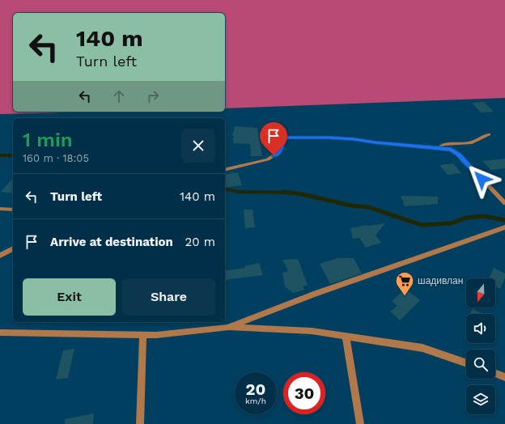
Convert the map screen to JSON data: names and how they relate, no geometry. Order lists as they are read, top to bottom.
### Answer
{
  "places": {
    "supermarket": ["шадивлан"]
  },
  "north": "bottom",
  "page": {
    "turn": ["140 m", "Turn left"],
    "heading": ["1 min", "160 m · 18:05"],
    "list": [
      {
        "name": "Turn left",
        "value": "140 m"
      },
      {
        "name": "Arrive at destination",
        "value": "20 m"
      }
    ],
    "buttons": ["Exit", "Share"],
    "speed": "20 km/h",
    "limit": "30"
  }
}
